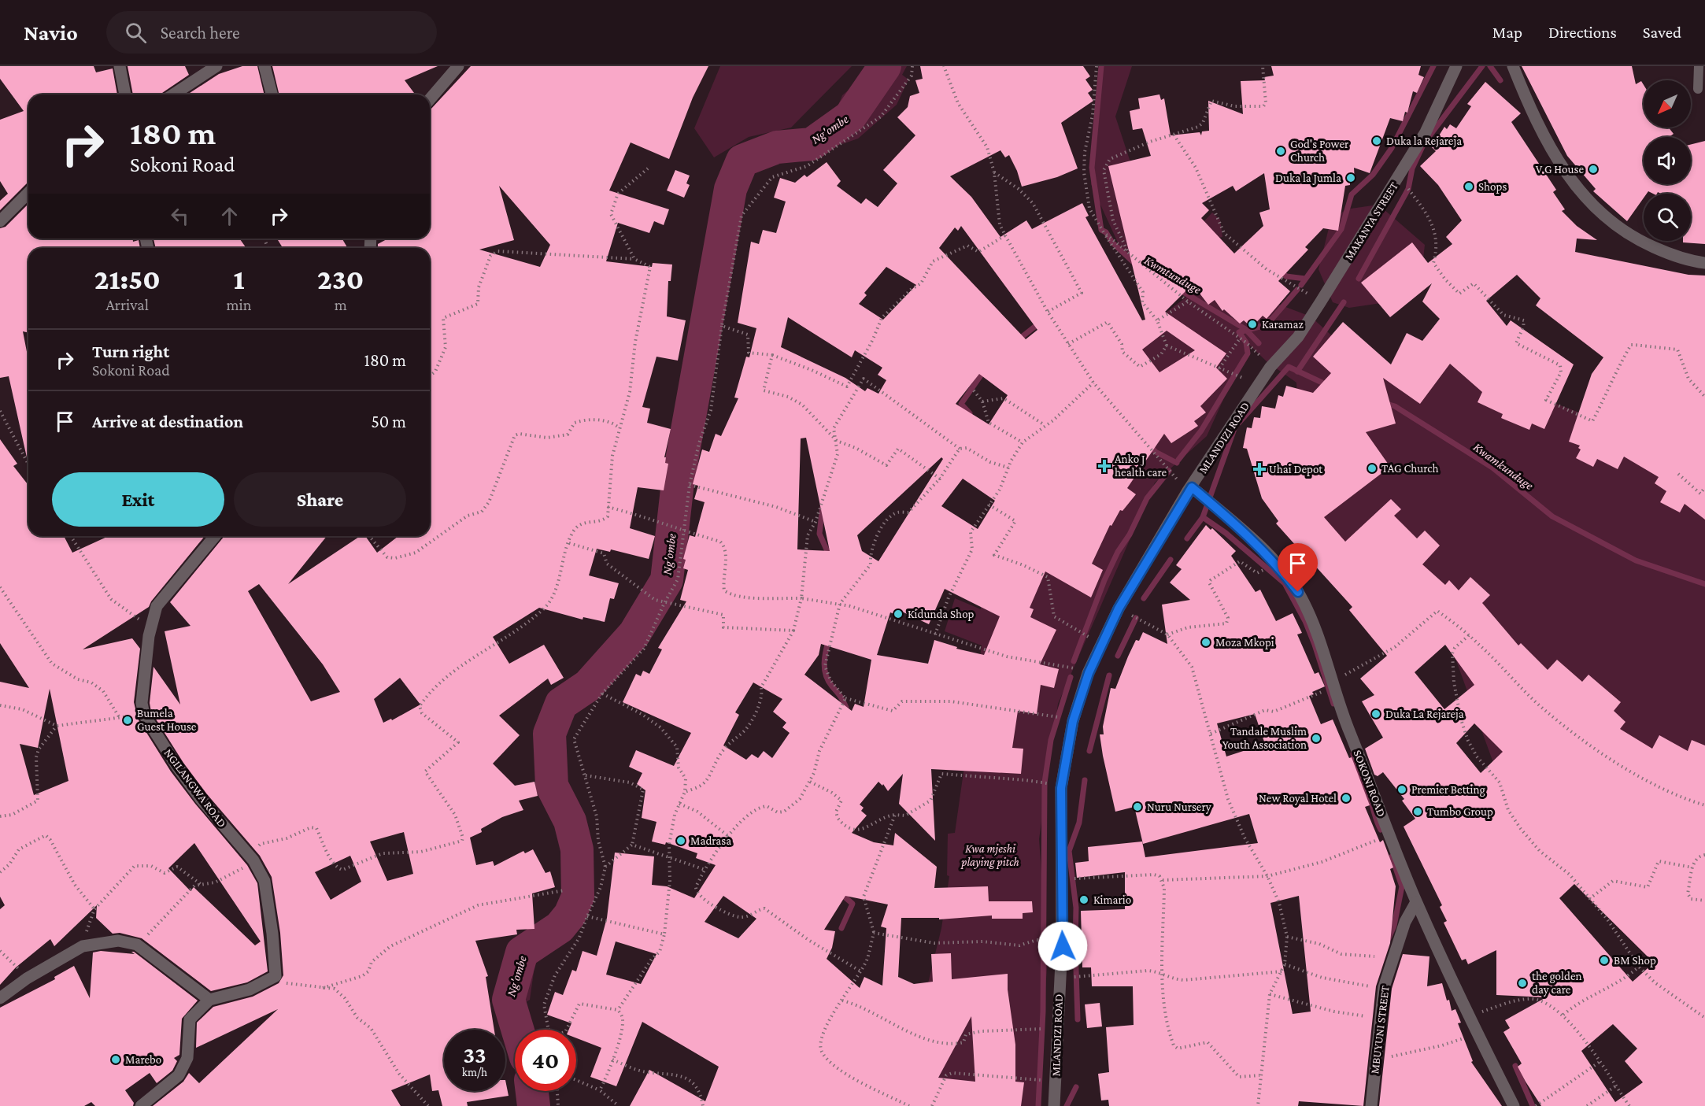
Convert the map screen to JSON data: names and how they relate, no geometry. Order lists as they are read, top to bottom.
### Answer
{
  "streets": {
    "street": [
      "MAKANYA STREET",
      "MLANDIZI ROAD",
      "SOKONI ROAD",
      "NGILANGWA ROAD",
      "MBUYUNI STREET"
    ]
  },
  "crossings": [
    ["MAKANYA STREET", "MLANDIZI ROAD"],
    ["MLANDIZI ROAD", "SOKONI ROAD"],
    ["SOKONI ROAD", "MBUYUNI STREET"]
  ],
  "water": ["Ng'ombe", "Kwmtunduge", "Kwamkunduge"],
  "parks": ["Kwa mjeshi playing pitch"],
  "places": {
    "other": [
      "Duka la Rejareja",
      "God's Power Church",
      "V.G House",
      "Duka la Jumla",
      "Shops",
      "Karamaz",
      "TAG Church",
      "Kidunda Shop",
      "Moza Mkopi",
      "Duka La Rejareja",
      "Bumela Guest House",
      "Tandale Muslim Youth Association",
      "Premier Betting",
      "New Royal Hotel",
      "Nuru Nursery",
      "Tumbo Group",
      "Madrasa",
      "Kimario",
      "BM Shop",
      "the golden day care",
      "Marebo"
    ],
    "health": ["Anko J health care", "Uhai Depot"]
  },
  "north": "bottom left",
  "page": {
    "header": "Navio",
    "search": "Search here",
    "nav": ["Map", "Directions", "Saved"],
    "turn": ["180 m", "Sokoni Road"],
    "eta": [
      "21:50",
      "Arrival",
      "1",
      "min",
      "230",
      "m"
    ],
    "list": [
      {
        "name": "Turn right",
        "note": "Sokoni Road",
        "value": "180 m"
      },
      {
        "name": "Arrive at destination",
        "value": "50 m"
      }
    ],
    "buttons": ["Exit", "Share"],
    "speed": "33 km/h",
    "limit": "40"
  }
}
